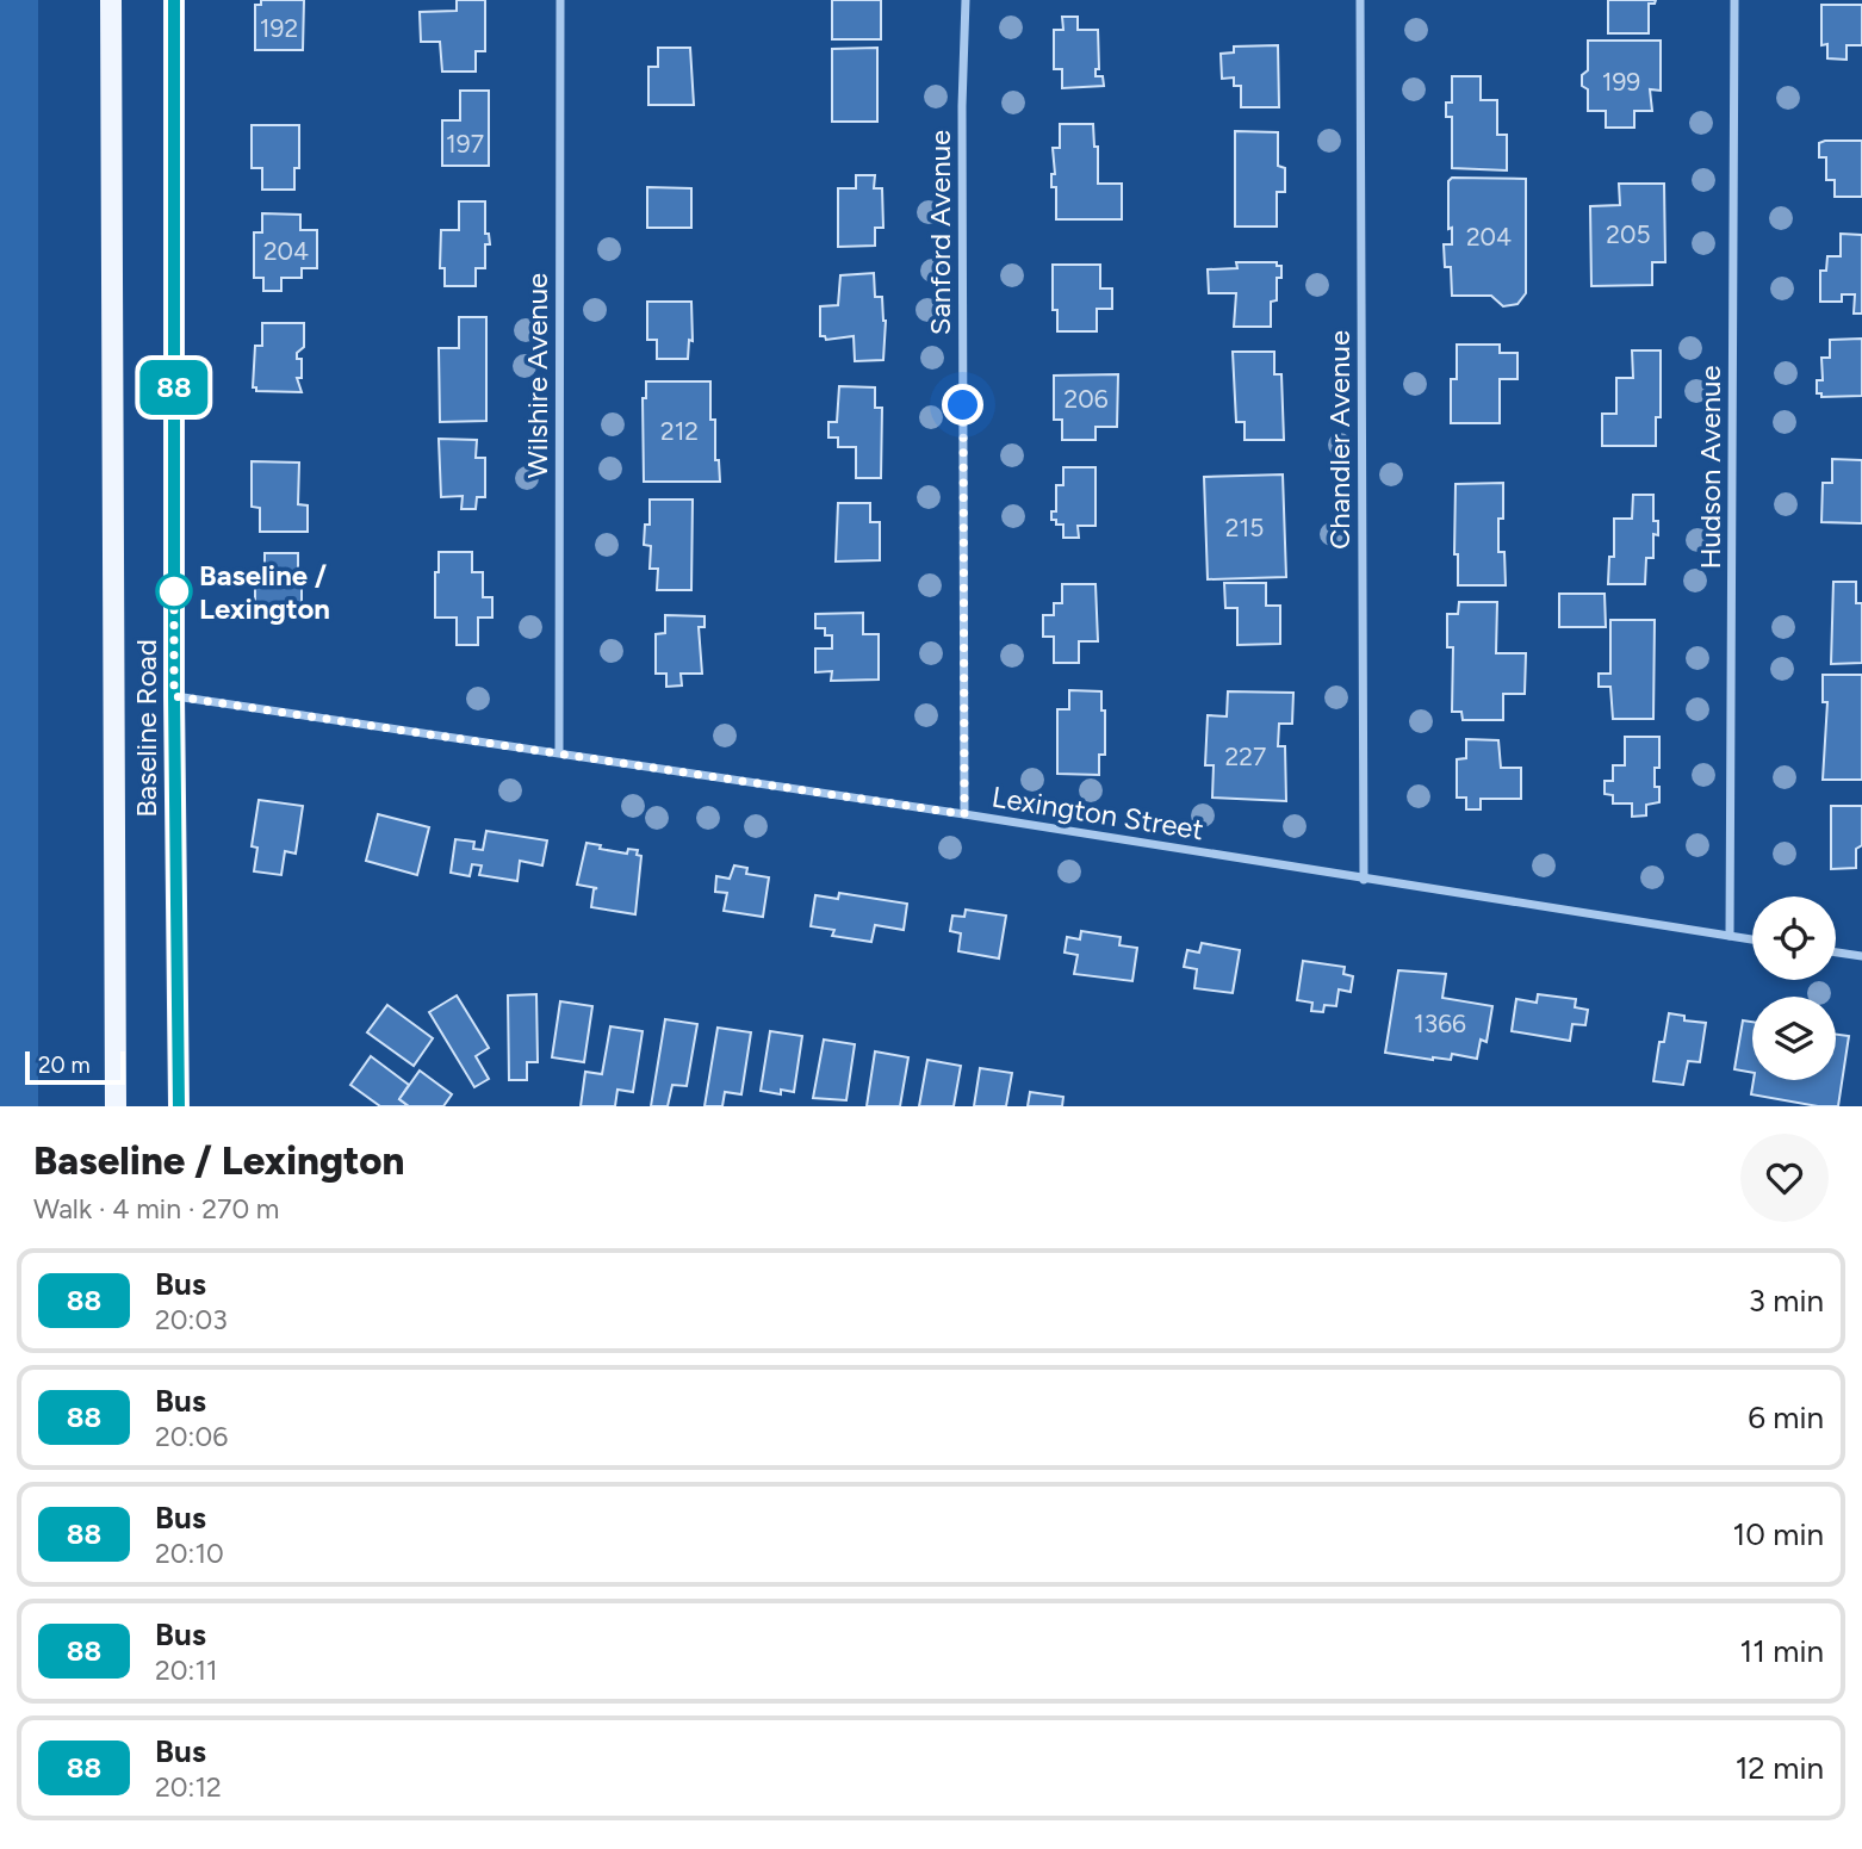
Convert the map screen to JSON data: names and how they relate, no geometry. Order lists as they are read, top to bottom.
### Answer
{
  "streets": {
    "main road": ["Baseline Road"],
    "street": [
      "Sanford Avenue",
      "Wilshire Avenue",
      "Chandler Avenue",
      "Hudson Avenue",
      "Lexington Street"
    ]
  },
  "crossings": [
    ["Sanford Avenue", "Lexington Street"],
    ["Wilshire Avenue", "Lexington Street"],
    ["Chandler Avenue", "Lexington Street"],
    ["Hudson Avenue", "Lexington Street"],
    ["Baseline Road", "Lexington Street"]
  ],
  "places": ["Baseline / Lexington"],
  "lines": ["bus line 88"],
  "house_numbers": [
    "192",
    "199",
    "197",
    "205",
    "204",
    "204",
    "206",
    "212",
    "215",
    "227",
    "1366"
  ],
  "scale_bar": "20 m",
  "page": {
    "on_map": "88",
    "scale": "20 m",
    "heading": ["Baseline / Lexington", "Walk · 4 min · 270 m"],
    "list": [
      {
        "mark": "88",
        "name": "Bus",
        "note": "20:03",
        "value": "3 min"
      },
      {
        "mark": "88",
        "name": "Bus",
        "note": "20:06",
        "value": "6 min"
      },
      {
        "mark": "88",
        "name": "Bus",
        "note": "20:10",
        "value": "10 min"
      },
      {
        "mark": "88",
        "name": "Bus",
        "note": "20:11",
        "value": "11 min"
      },
      {
        "mark": "88",
        "name": "Bus",
        "note": "20:12",
        "value": "12 min"
      }
    ]
  }
}
